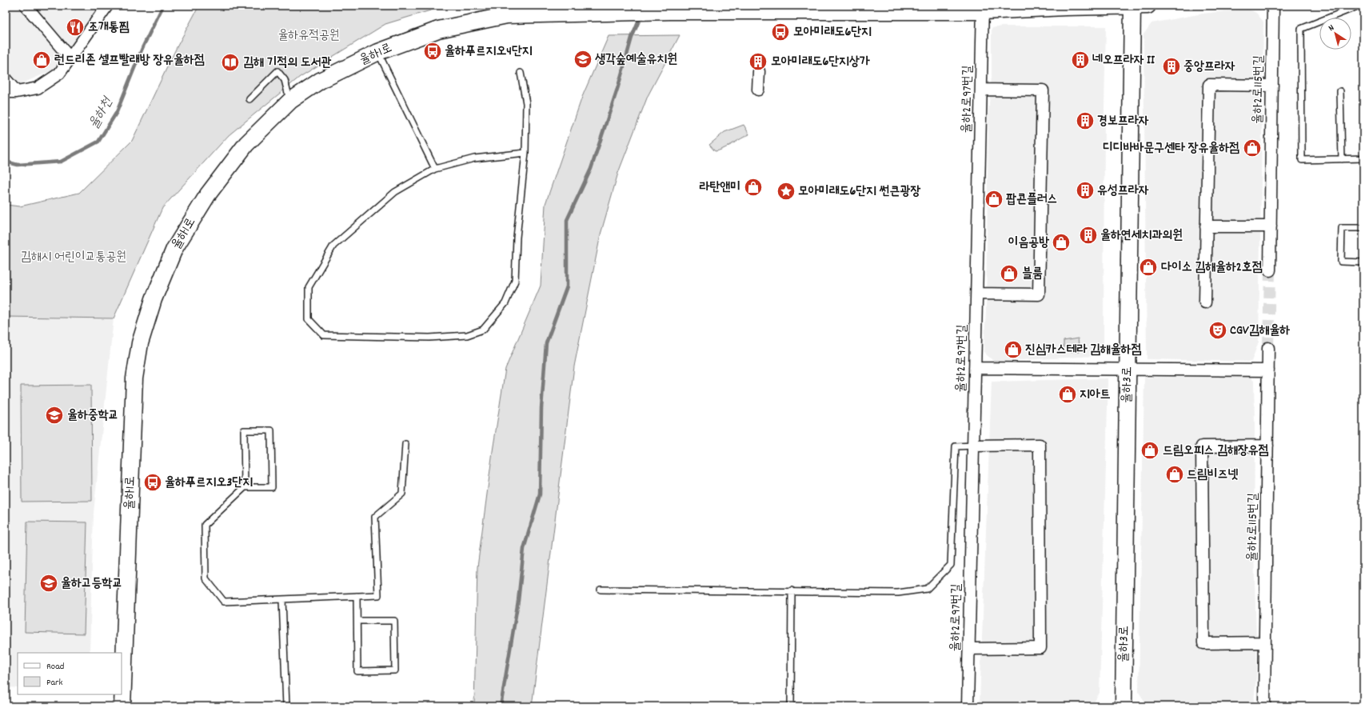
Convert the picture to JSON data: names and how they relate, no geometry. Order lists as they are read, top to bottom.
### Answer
{
  "streets": {
    "street": [
      "율하1로",
      "율하2로115번길",
      "율하2로97번길",
      "율하3로"
    ]
  },
  "water": ["율하천"],
  "parks": ["율하유적공원", "김해시 어린이교통공원"],
  "places": {
    "restaurant": ["조개통찜"],
    "bus stop": ["모아미래도6단지", "율하푸르지오4단지", "율하푸르지오3단지"],
    "school or university": ["생각숲예술유치원", "율하중학교", "율하고등학교"],
    "shop": [
      "런드리존 셀프빨래방 장유율하점",
      "디디바바문구센타 장유율하점",
      "라탄앤미",
      "팝콘플러스",
      "이음공방",
      "다이소 김해율하2호점",
      "블룸",
      "진심카스테라 김해율하점",
      "지아트",
      "드림오피스 김해장유점",
      "드림비즈넷"
    ],
    "building": [
      "네오프라자 II",
      "모아미래도6단지상가",
      "중앙프라자",
      "경보프라자",
      "유성프라자",
      "율하연세치과의원"
    ],
    "library": ["김해 기적의 도서관"],
    "place": ["모아미래도6단지 썬큰광장"],
    "theatre": ["CGV김해율하"]
  },
  "legend": ["Road", "Park"],
  "north": "top left"
}
